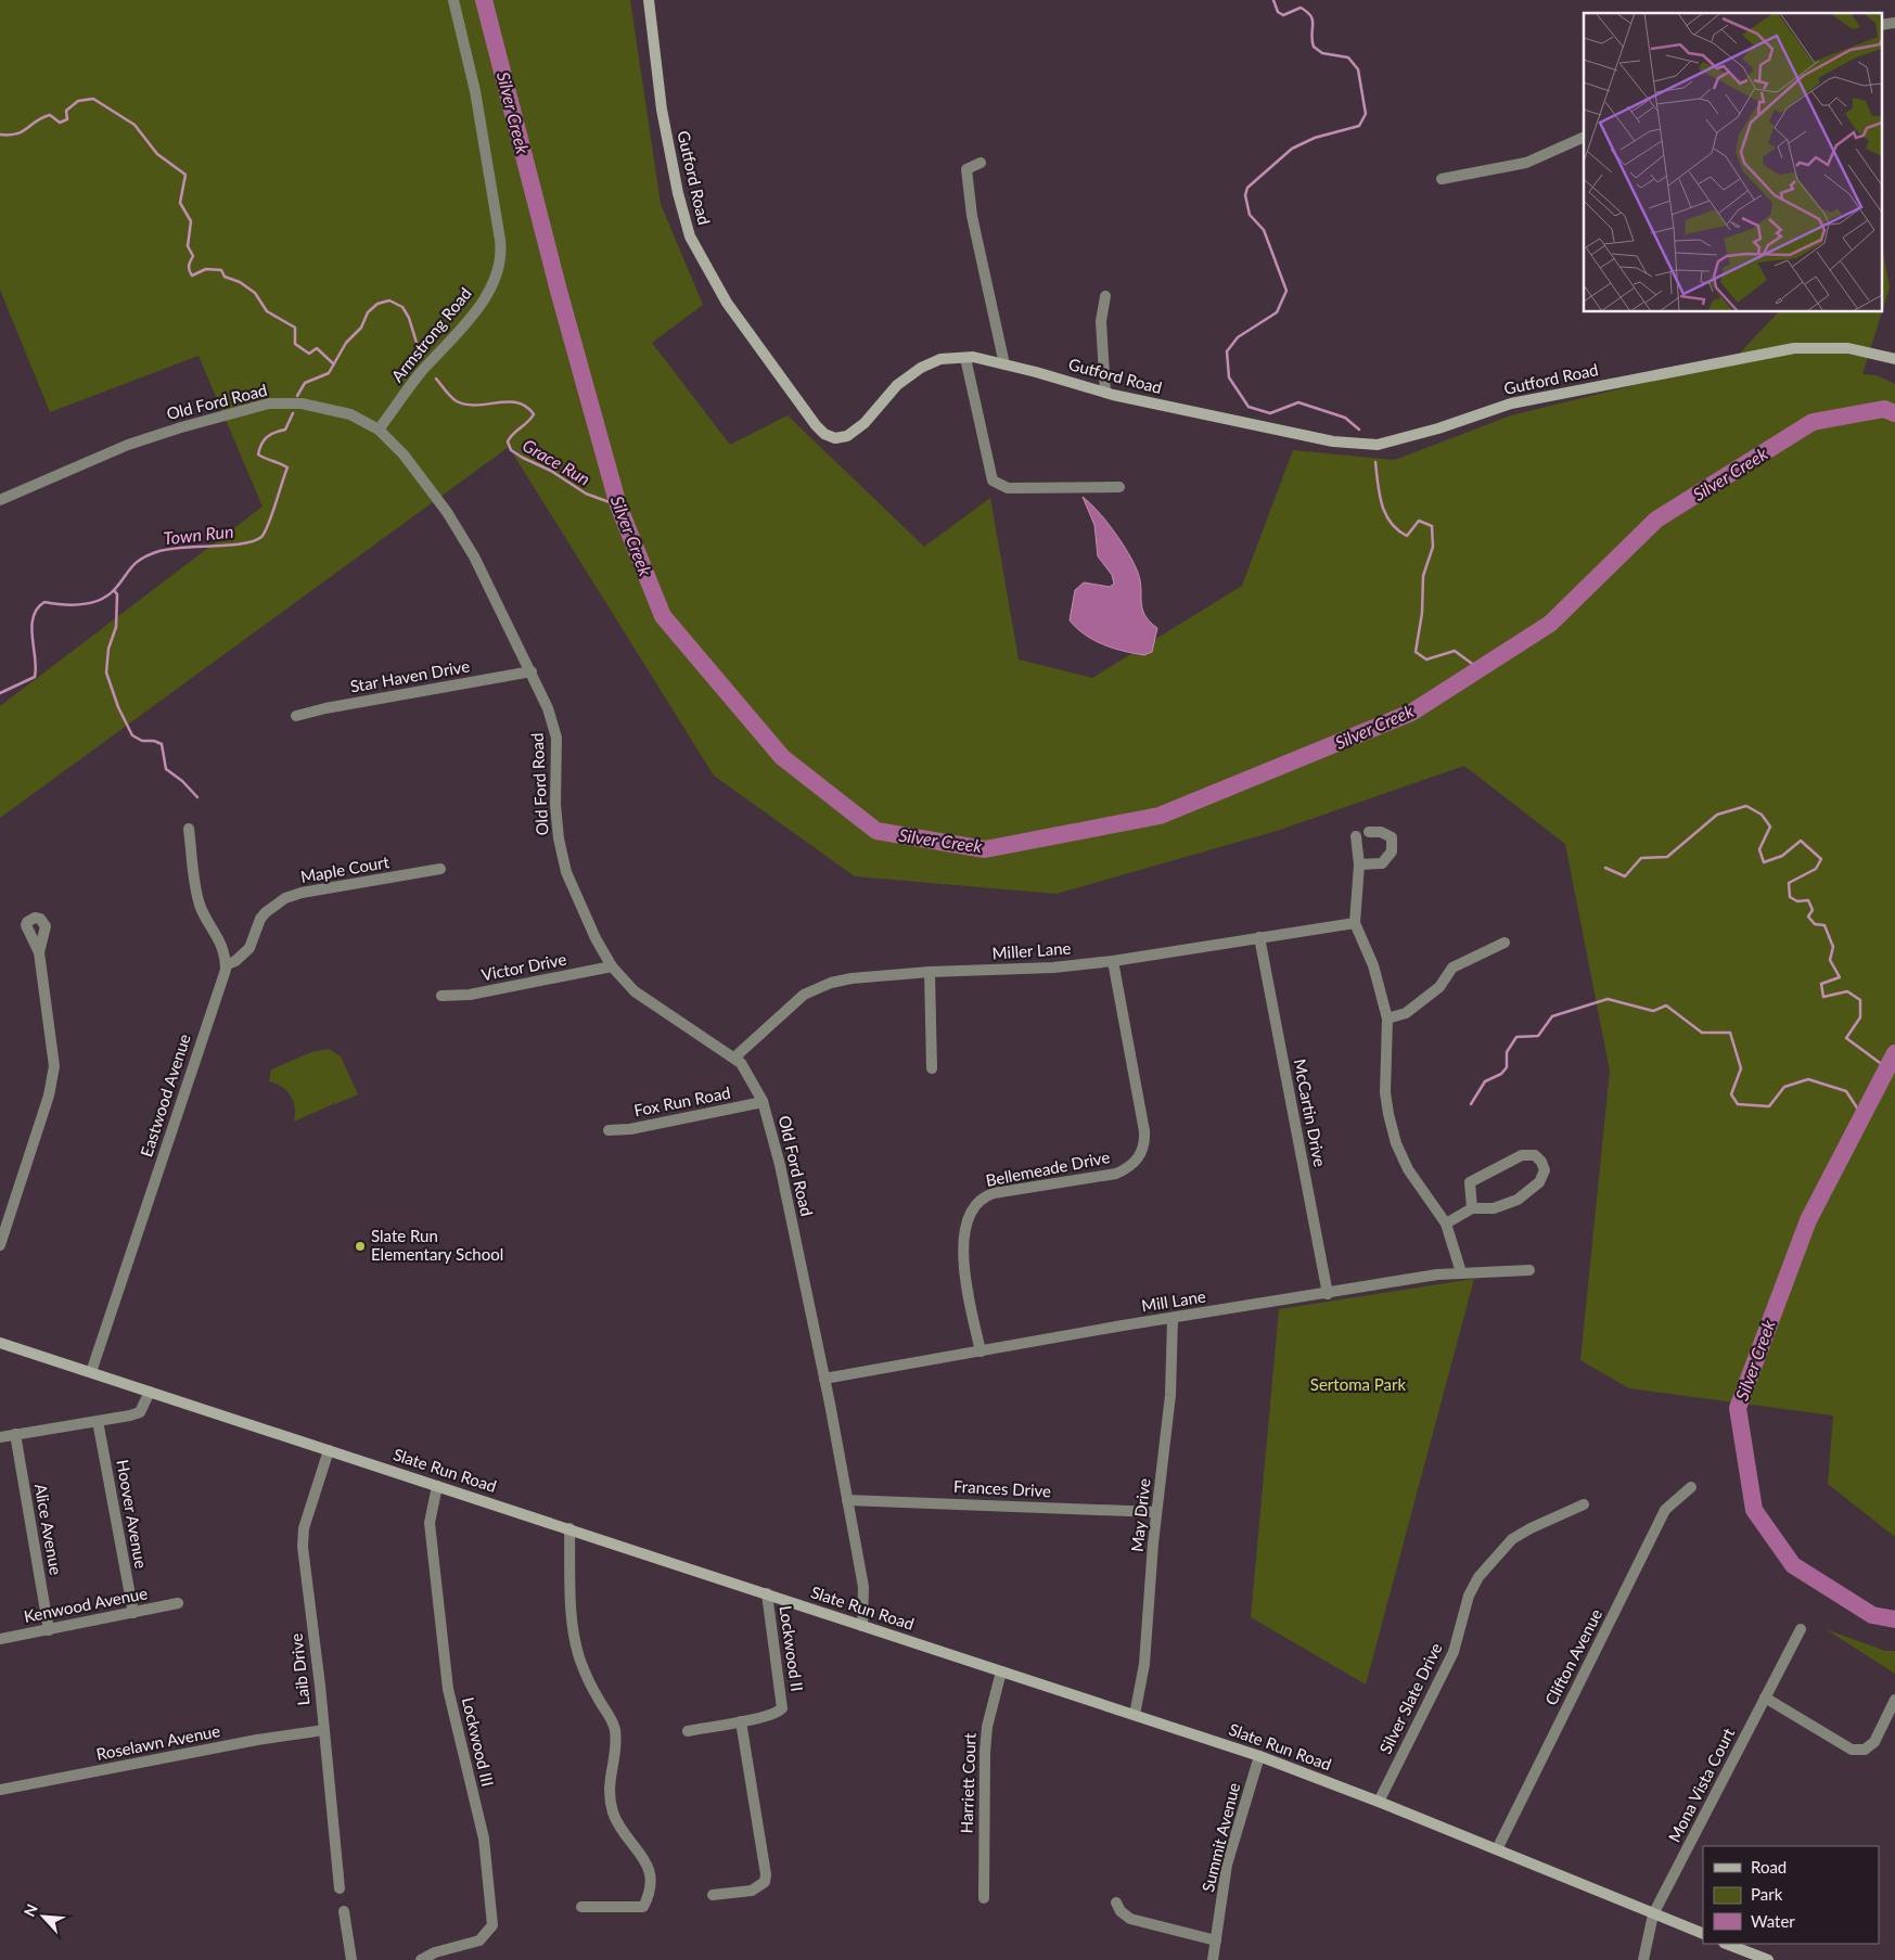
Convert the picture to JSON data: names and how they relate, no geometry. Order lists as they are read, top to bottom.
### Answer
{
  "streets": {
    "street": [
      "Gutford Road",
      "Armstrong Road",
      "Old Ford Road",
      "Star Haven Drive",
      "Maple Court",
      "Miller Lane",
      "Victor Drive",
      "Eastwood Avenue",
      "Fox Run Road",
      "McCartin Drive",
      "Bellemeade Drive",
      "Mill Lane",
      "Slate Run Road",
      "Frances Drive",
      "Hoover Avenue",
      "May Drive",
      "Alice Avenue",
      "Kenwood Avenue",
      "Lockwood II",
      "Clifton Avenue",
      "Laib Drive",
      "Silver Slate Drive",
      "Lockwood III",
      "Roselawn Avenue",
      "Harriett Court",
      "Mona Vista Court",
      "Summit Avenue"
    ]
  },
  "crossings": [
    ["Armstrong Road", "Old Ford Road"],
    ["Old Ford Road", "Star Haven Drive"],
    ["Old Ford Road", "Miller Lane"],
    ["Old Ford Road", "Victor Drive"],
    ["Old Ford Road", "Fox Run Road"],
    ["Old Ford Road", "Mill Lane"],
    ["Old Ford Road", "Slate Run Road"],
    ["Old Ford Road", "Frances Drive"],
    ["Maple Court", "Eastwood Avenue"],
    ["Miller Lane", "McCartin Drive"],
    ["Miller Lane", "Bellemeade Drive"],
    ["Eastwood Avenue", "Slate Run Road"],
    ["McCartin Drive", "Mill Lane"],
    ["Bellemeade Drive", "Mill Lane"],
    ["Mill Lane", "May Drive"],
    ["Slate Run Road", "May Drive"],
    ["Slate Run Road", "Lockwood II"],
    ["Slate Run Road", "Clifton Avenue"],
    ["Slate Run Road", "Laib Drive"],
    ["Slate Run Road", "Silver Slate Drive"],
    ["Slate Run Road", "Lockwood III"],
    ["Slate Run Road", "Harriett Court"],
    ["Slate Run Road", "Mona Vista Court"],
    ["Slate Run Road", "Summit Avenue"],
    ["Frances Drive", "May Drive"],
    ["Hoover Avenue", "Kenwood Avenue"],
    ["Alice Avenue", "Kenwood Avenue"],
    ["Laib Drive", "Roselawn Avenue"]
  ],
  "water": ["Silver Creek", "Grace Run", "Town Run"],
  "parks": ["Sertoma Park"],
  "places": ["Slate Run Elementary School"],
  "legend": ["Road", "Park", "Water"],
  "north": "top left"
}
